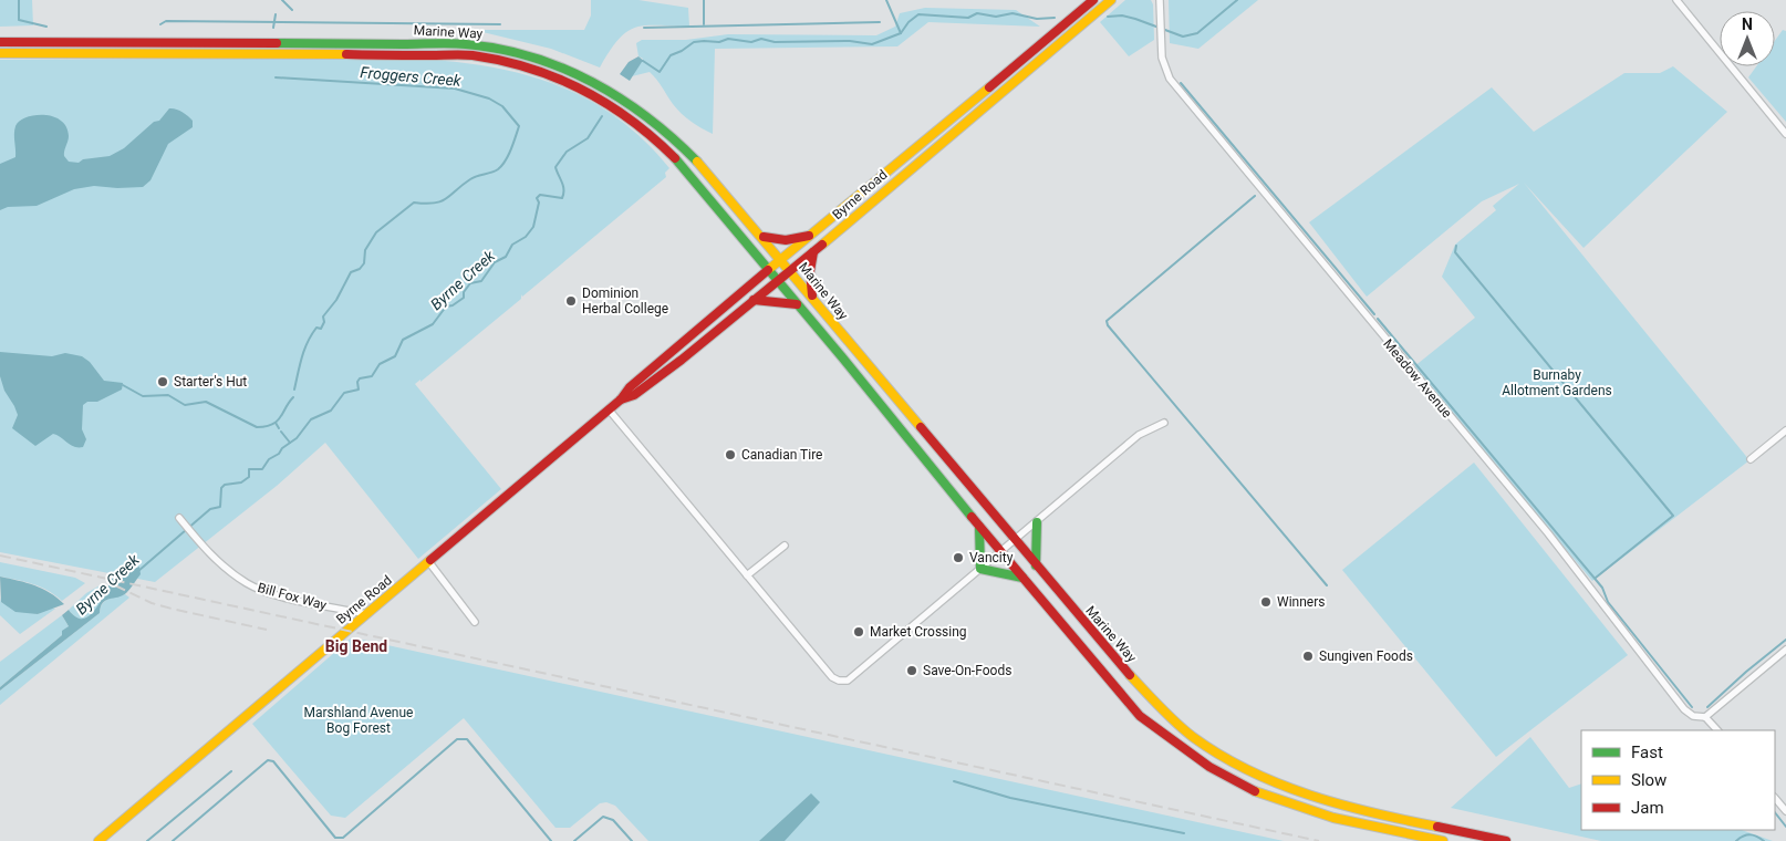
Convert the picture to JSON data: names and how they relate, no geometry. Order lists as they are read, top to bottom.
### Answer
{
  "streets": {
    "main road": ["Marine Way", "Byrne Road"],
    "street": ["Meadow Avenue", "Bill Fox Way"]
  },
  "crossings": [
    ["Marine Way", "Byrne Road"],
    ["Byrne Road", "Bill Fox Way"]
  ],
  "districts": ["Big Bend"],
  "water": ["Froggers Creek", "Byrne Creek"],
  "parks": ["Burnaby Allotment Gardens", "Marshland Avenue Bog Forest"],
  "places": [
    "Dominion Herbal College",
    "Starter's Hut",
    "Canadian Tire",
    "Vancity",
    "Winners",
    "Market Crossing",
    "Sungiven Foods",
    "Save-On-Foods"
  ],
  "legend": ["Fast", "Slow", "Jam"],
  "north": "top"
}
